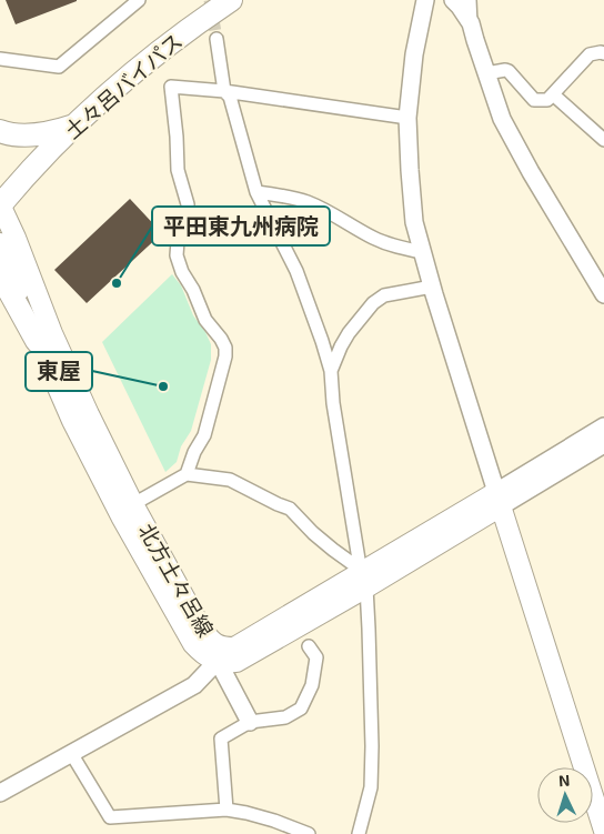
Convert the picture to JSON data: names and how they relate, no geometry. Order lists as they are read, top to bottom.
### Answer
{
  "streets": {
    "highway": ["土々呂バイパス"],
    "main road": ["北方土々呂線"]
  },
  "crossings": [
    ["土々呂バイパス", "北方土々呂線"]
  ],
  "places": ["平田東九州病院", "東屋"],
  "north": "top"
}
